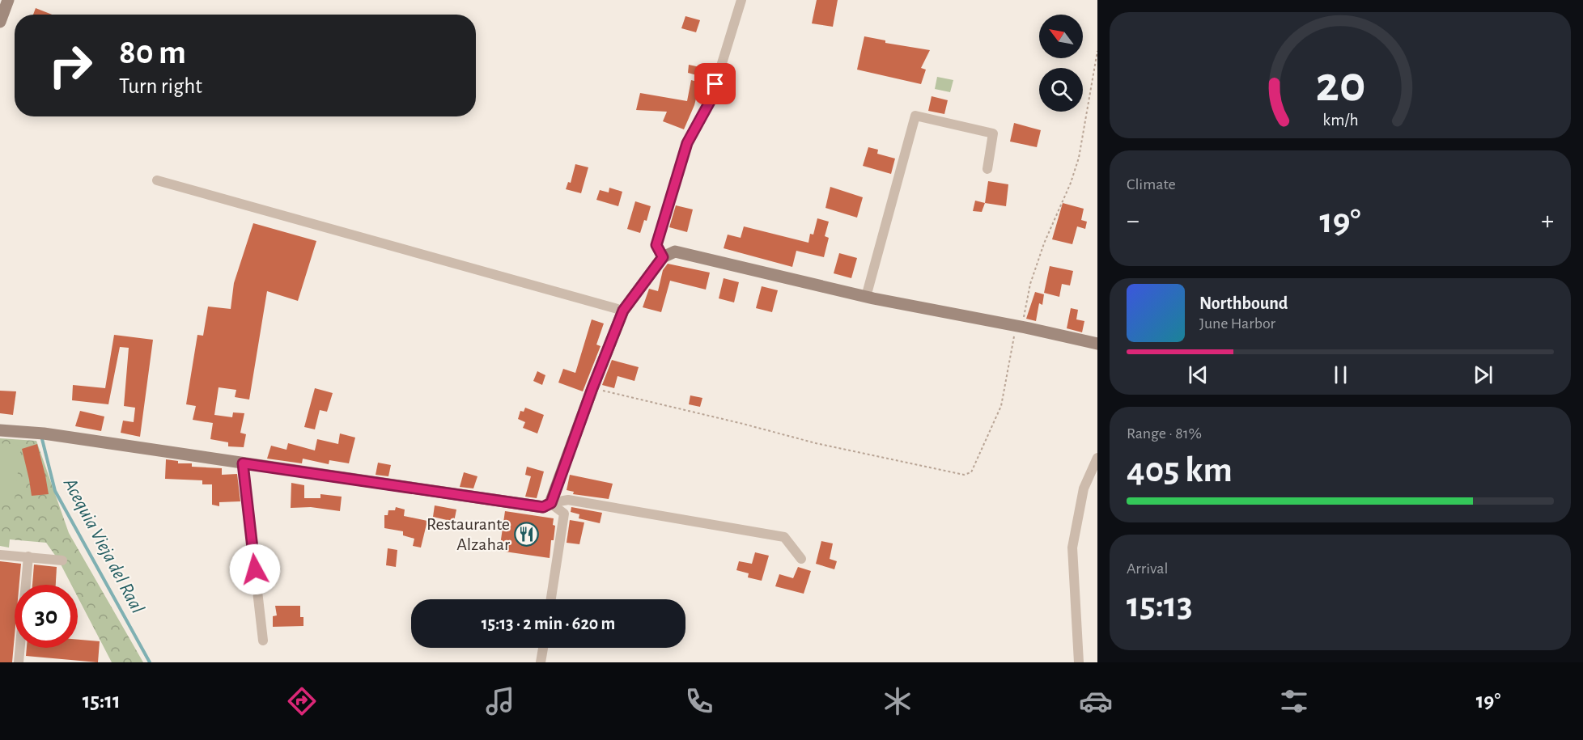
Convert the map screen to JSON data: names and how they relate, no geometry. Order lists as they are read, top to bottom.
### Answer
{
  "water": ["Acequia Vieja del Raal"],
  "places": {
    "restaurant": ["Restaurante Alzahar"]
  },
  "north": "top left",
  "page": {
    "turn": ["80 m", "Turn right"],
    "tile": [
      "Climate",
      ["Range · 81%", "405 km"],
      ["Arrival", "15:13"]
    ],
    "heat": ["−", "19°", "+"],
    "song": ["Northbound", "June Harbor"],
    "limit": "30",
    "trip": "15:13 · 2 min · 620 m",
    "tabs": ["15:11", "19°"],
    "gauge": ["20", "km/h"]
  }
}
